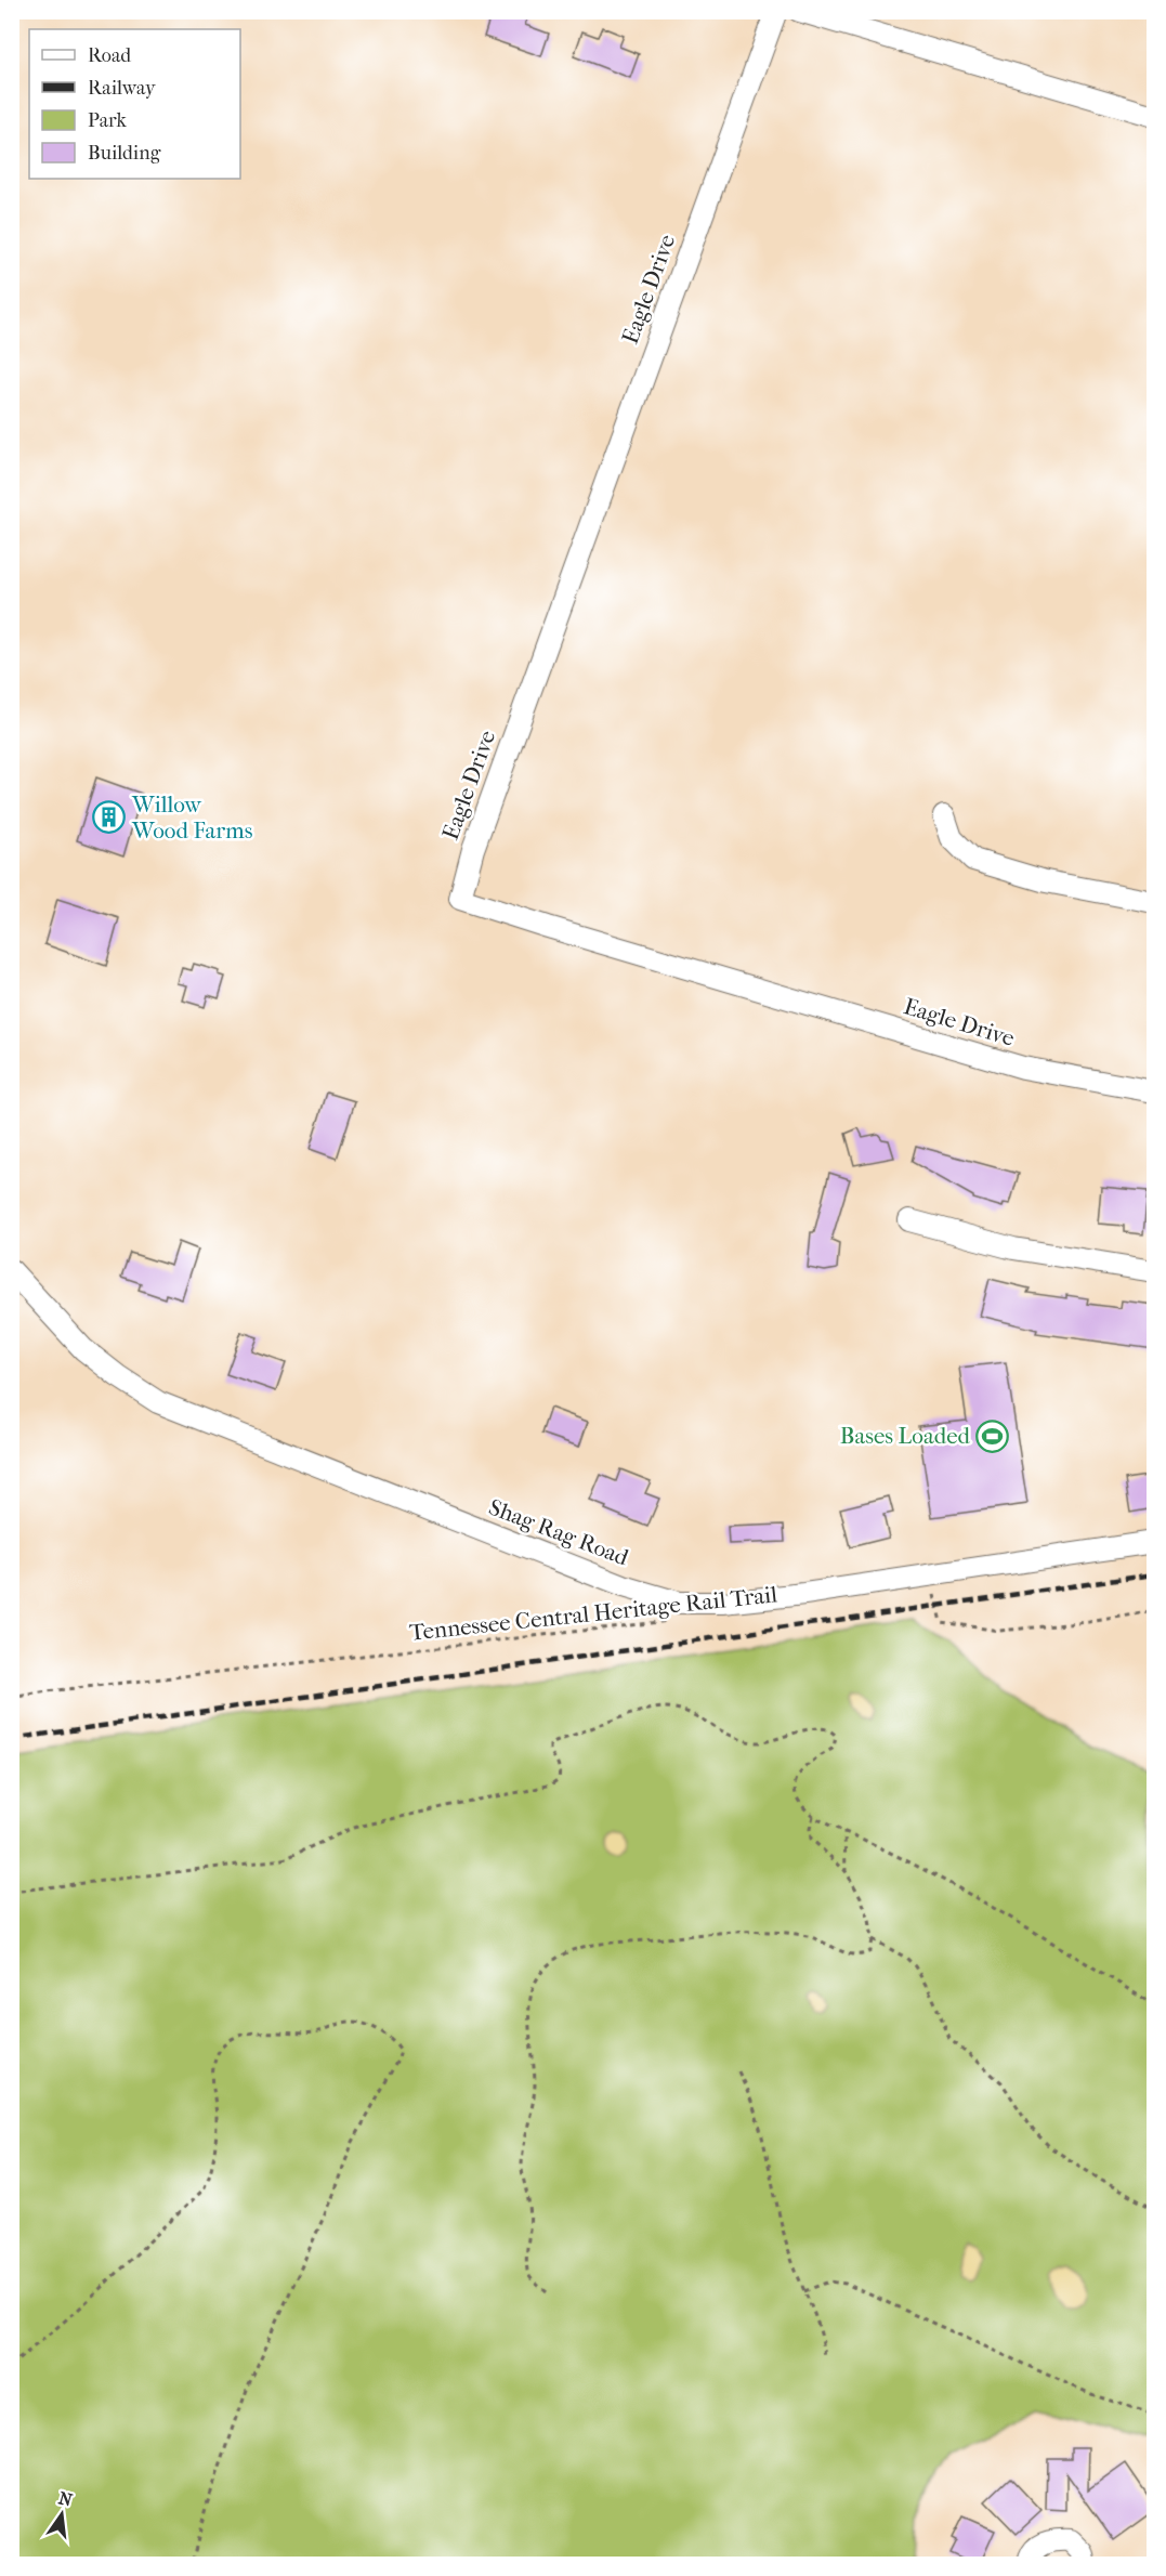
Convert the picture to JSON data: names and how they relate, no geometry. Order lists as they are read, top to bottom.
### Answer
{
  "streets": {
    "street": ["Eagle Drive", "Shag Rag Road"],
    "path": ["Tennessee Central Heritage Rail Trail"]
  },
  "places": {
    "building": ["Willow Wood Farms"],
    "sports": ["Bases Loaded"]
  },
  "legend": [
    "Road",
    "Railway",
    "Park",
    "Building"
  ],
  "north": "top"
}
